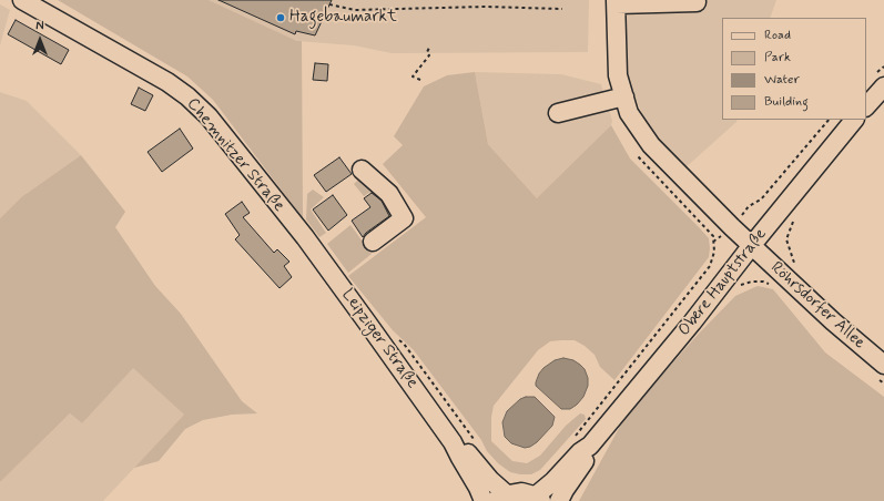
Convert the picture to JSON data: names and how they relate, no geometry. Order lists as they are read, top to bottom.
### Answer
{
  "streets": {
    "street": [
      "Chemnitzer Straße",
      "Obere Hauptstraße",
      "Röhrsdorfer Allee",
      "Leipziger Straße"
    ]
  },
  "crossings": [
    ["Chemnitzer Straße", "Leipziger Straße"],
    ["Obere Hauptstraße", "Röhrsdorfer Allee"]
  ],
  "places": ["Hagebaumarkt"],
  "legend": [
    "Road",
    "Park",
    "Water",
    "Building"
  ],
  "north": "top"
}
